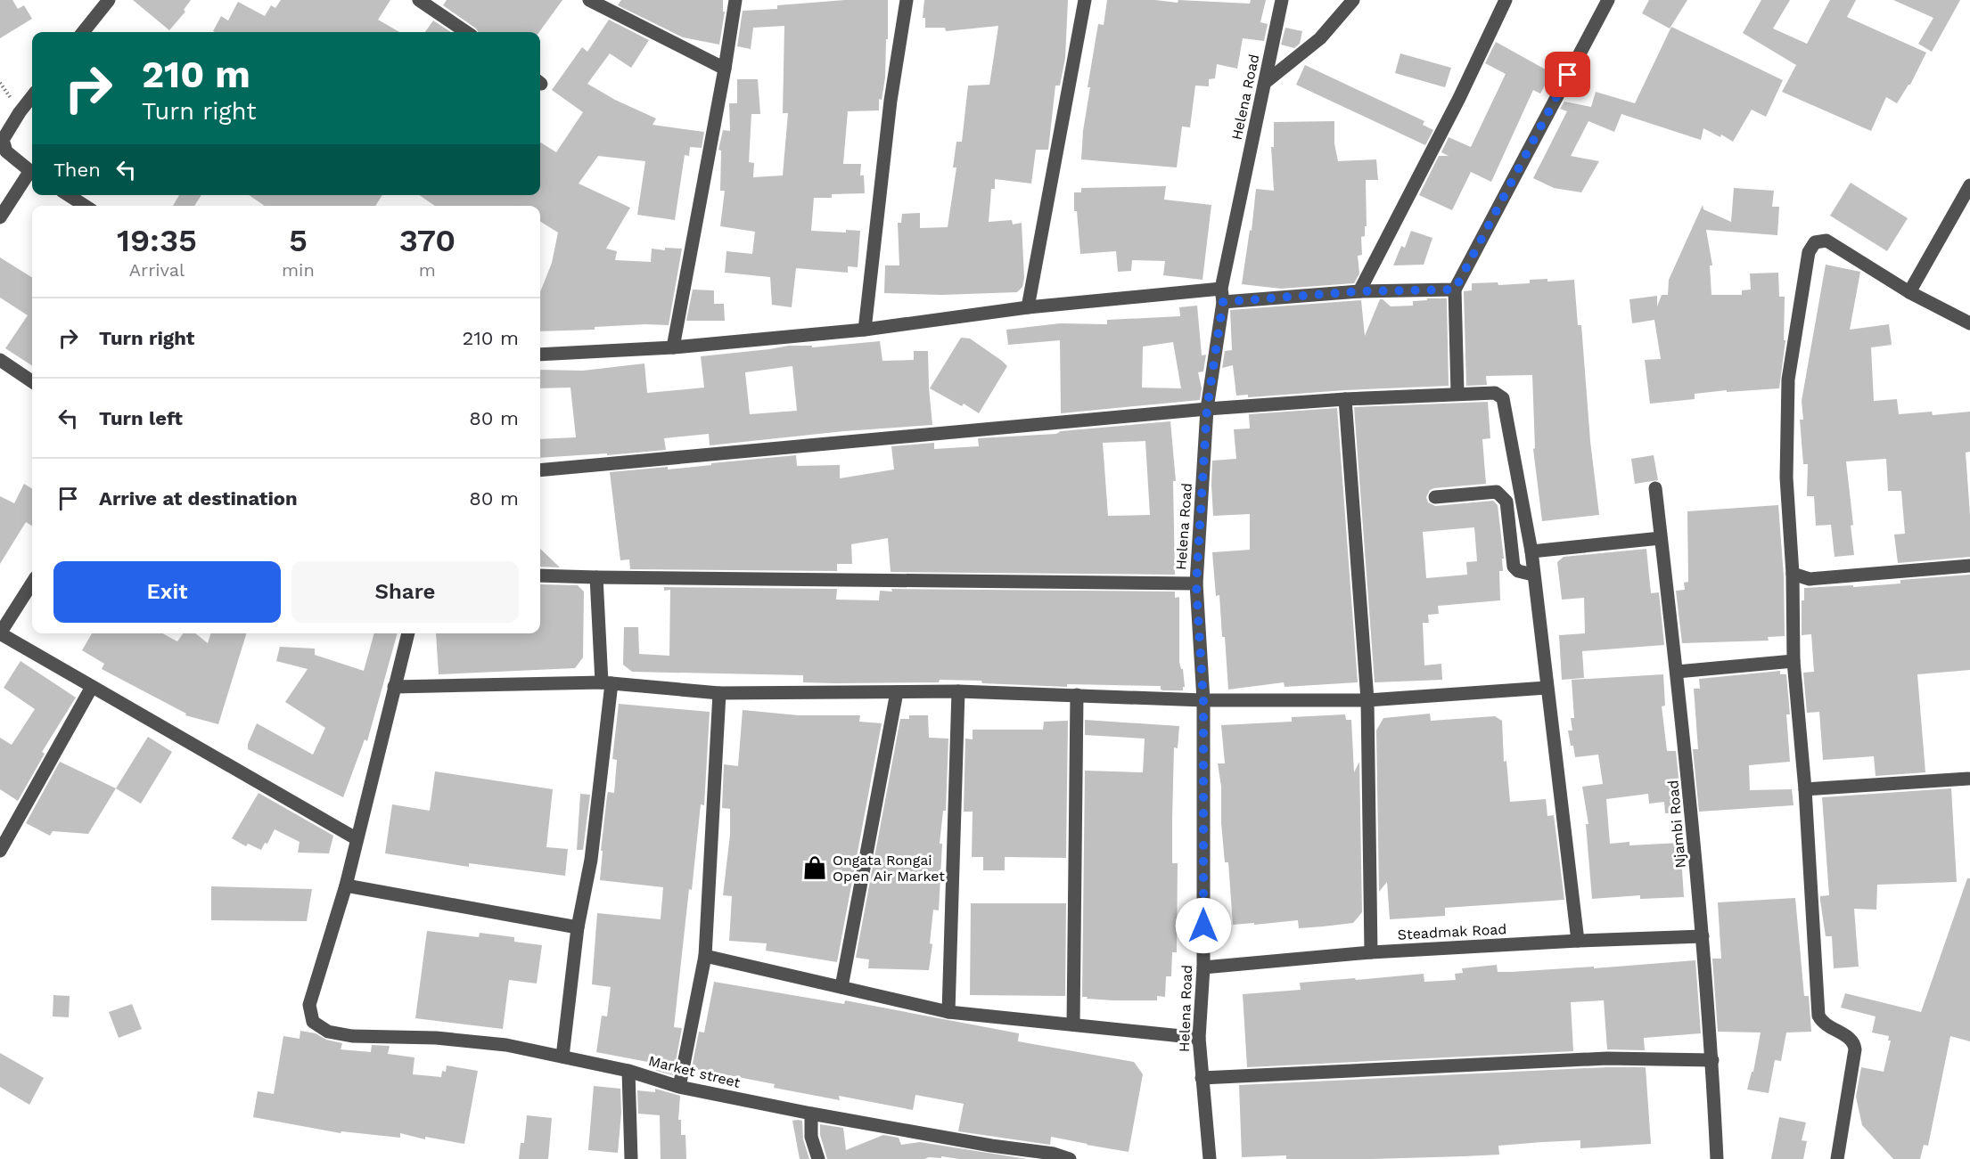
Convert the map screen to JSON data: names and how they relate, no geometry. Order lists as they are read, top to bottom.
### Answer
{
  "streets": {
    "street": [
      "Helena Road",
      "Njambi Road",
      "Steadmak Road",
      "Market street"
    ]
  },
  "crossings": [
    ["Helena Road", "Steadmak Road"],
    ["Njambi Road", "Steadmak Road"]
  ],
  "places": {
    "shop": ["Ongata Rongai Open Air Market"]
  },
  "page": {
    "turn": ["210 m", "Turn right"],
    "then": "Then",
    "eta": [
      "19:35",
      "Arrival",
      "5",
      "min",
      "370",
      "m"
    ],
    "list": [
      {
        "name": "Turn right",
        "value": "210 m"
      },
      {
        "name": "Turn left",
        "value": "80 m"
      },
      {
        "name": "Arrive at destination",
        "value": "80 m"
      }
    ],
    "buttons": ["Exit", "Share"]
  }
}
